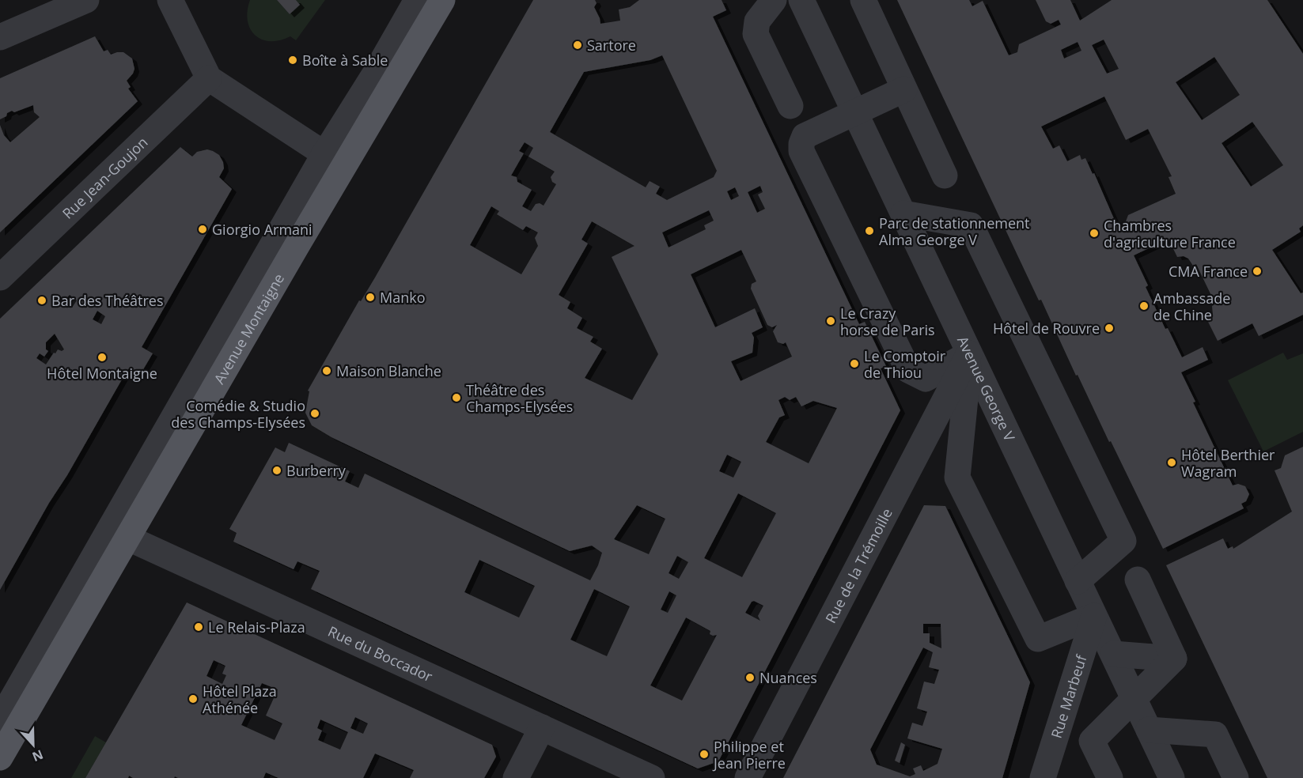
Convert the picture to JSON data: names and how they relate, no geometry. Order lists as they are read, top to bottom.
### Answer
{
  "streets": {
    "main road": ["Avenue Montaigne"],
    "street": [
      "Rue Jean-Goujon",
      "Avenue George V",
      "Rue de la Trémoille",
      "Rue du Boccador",
      "Rue Marbeuf"
    ]
  },
  "crossings": [
    ["Avenue Montaigne", "Rue du Boccador"],
    ["Avenue George V", "Rue de la Trémoille"],
    ["Avenue George V", "Rue Marbeuf"]
  ],
  "places": [
    "Sartore",
    "Boîte à Sable",
    "Giorgio Armani",
    "Parc de stationnement Alma George V",
    "Chambres d'agriculture France",
    "CMA France",
    "Manko",
    "Bar des Théâtres",
    "Ambassade de Chine",
    "Le Crazy horse de Paris",
    "Hôtel de Rouvre",
    "Hôtel Montaigne",
    "Le Comptoir de Thiou",
    "Maison Blanche",
    "Théâtre des Champs-Elysées",
    "Comédie & Studio des Champs-Elysées",
    "Hôtel Berthier Wagram",
    "Burberry",
    "Le Relais-Plaza",
    "Nuances",
    "Hôtel Plaza Athénée",
    "Philippe et Jean Pierre"
  ],
  "north": "bottom"
}
